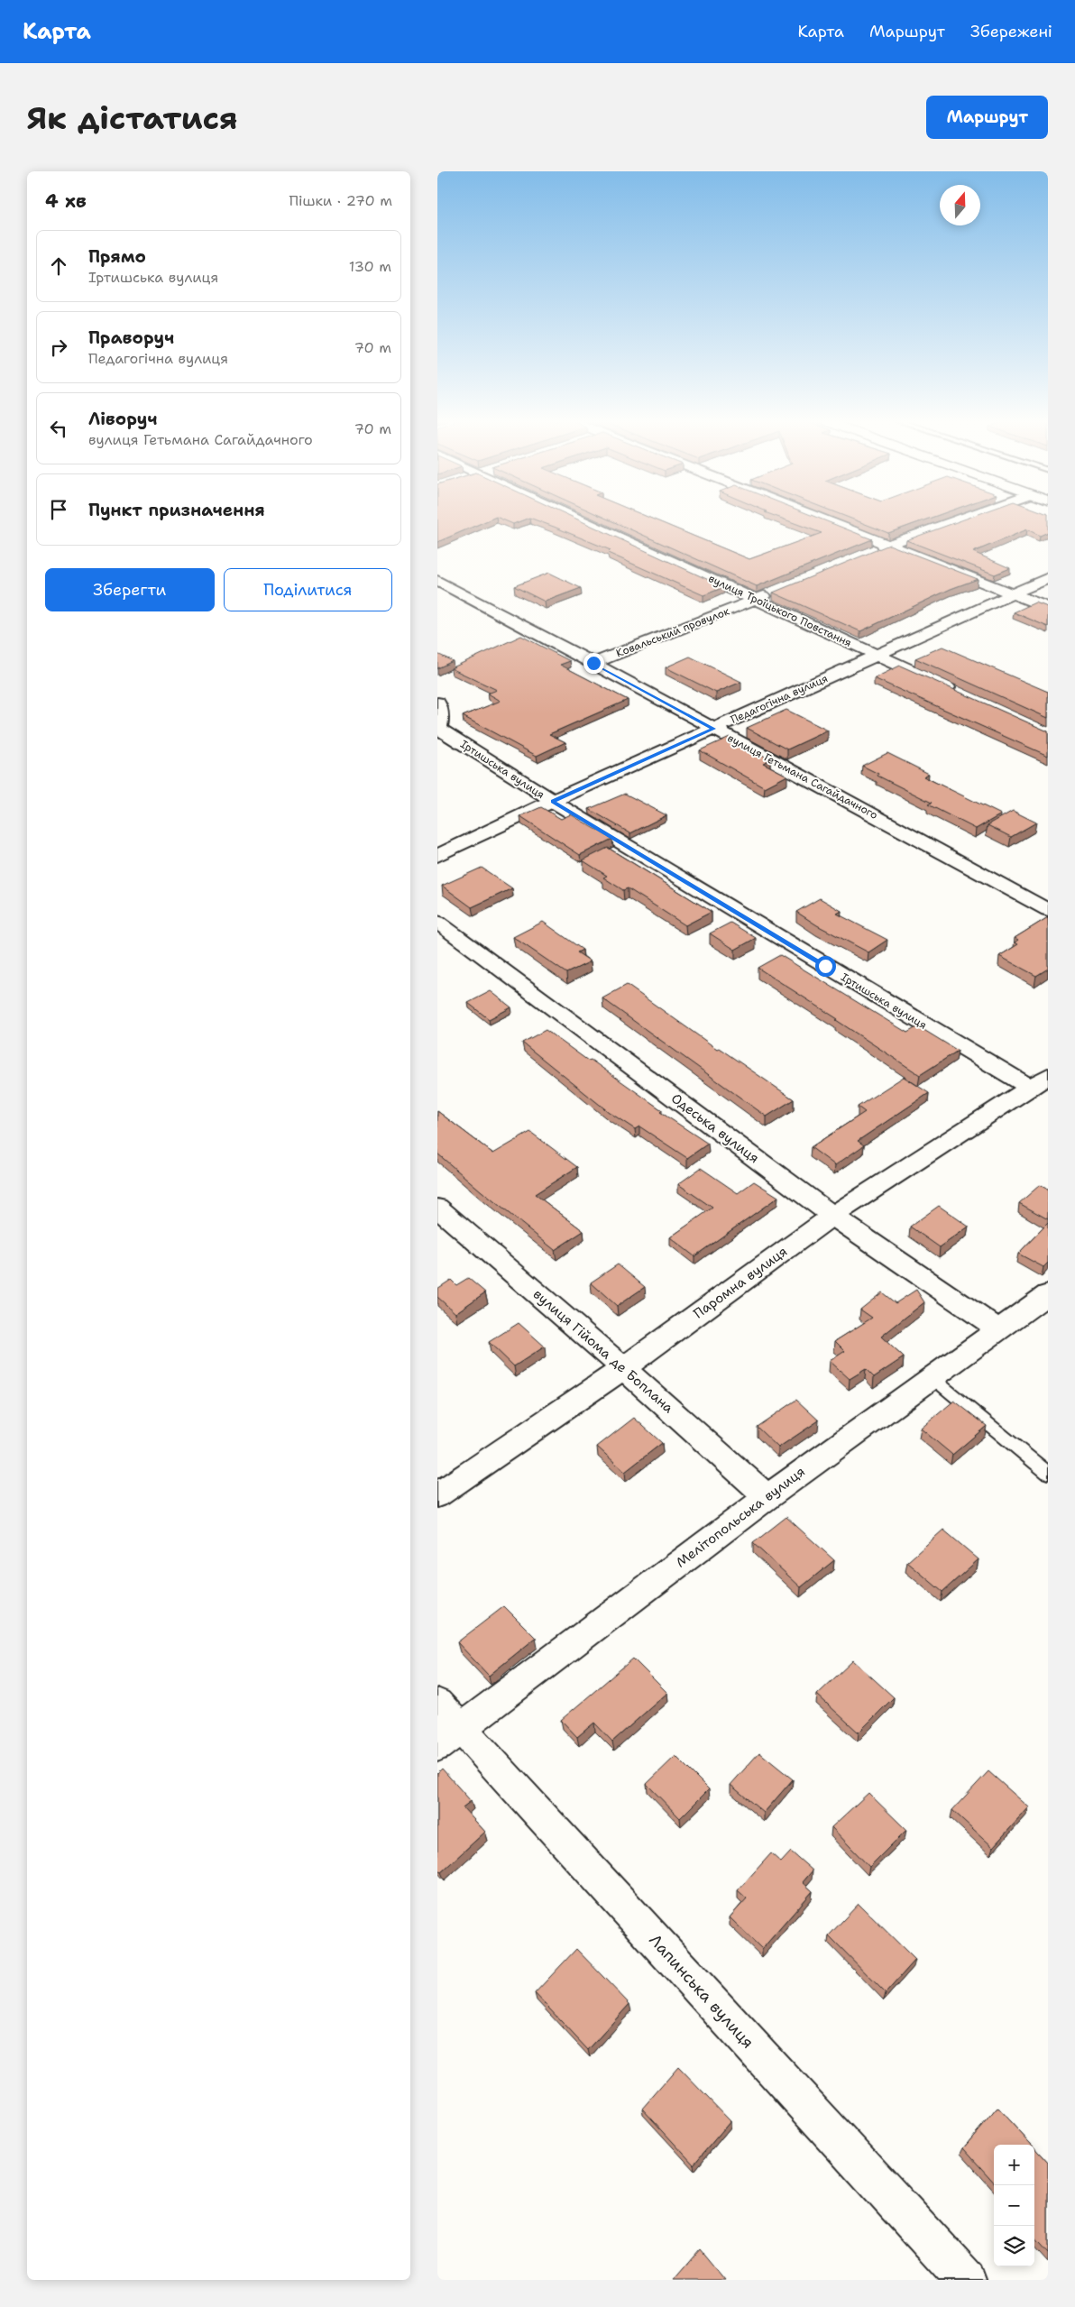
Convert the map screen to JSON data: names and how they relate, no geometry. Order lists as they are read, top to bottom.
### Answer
{
  "streets": {
    "street": [
      "вулиця Троїцького Повстання",
      "Ковальський провулок",
      "Педагогічна вулиця",
      "Іртишська вулиця",
      "вулиця Гетьмана Сагайдачного",
      "Одеська вулиця",
      "Паромна вулиця",
      "вулиця Гійома де Боплана",
      "Мелітопольська вулиця",
      "Лапинська вулиця"
    ]
  },
  "crossings": [
    ["вулиця Троїцького Повстання", "Ковальський провулок"],
    ["вулиця Троїцького Повстання", "Педагогічна вулиця"],
    ["Ковальський провулок", "вулиця Гетьмана Сагайдачного"],
    ["Педагогічна вулиця", "Іртишська вулиця"],
    ["Педагогічна вулиця", "вулиця Гетьмана Сагайдачного"],
    ["Іртишська вулиця", "Паромна вулиця"],
    ["Одеська вулиця", "Паромна вулиця"],
    ["Одеська вулиця", "Мелітопольська вулиця"],
    ["Паромна вулиця", "вулиця Гійома де Боплана"],
    ["вулиця Гійома де Боплана", "Мелітопольська вулиця"],
    ["Мелітопольська вулиця", "Лапинська вулиця"]
  ],
  "north": "top",
  "page": {
    "header": "Карта",
    "nav": ["Карта", "Маршрут", "Збережені"],
    "buttons": [
      "Маршрут",
      ["Зберегти", "Поділитися"]
    ],
    "title": "Як дістатися",
    "heading": ["4 хв", "Пішки · 270 m"],
    "list": [
      ["Прямо", "Іртишська вулиця", "130 m"],
      ["Праворуч", "Педагогічна вулиця", "70 m"],
      ["Ліворуч", "вулиця Гетьмана Сагайдачного", "70 m"],
      "Пункт призначення"
    ],
    "map_buttons": ["+", "−"]
  }
}
